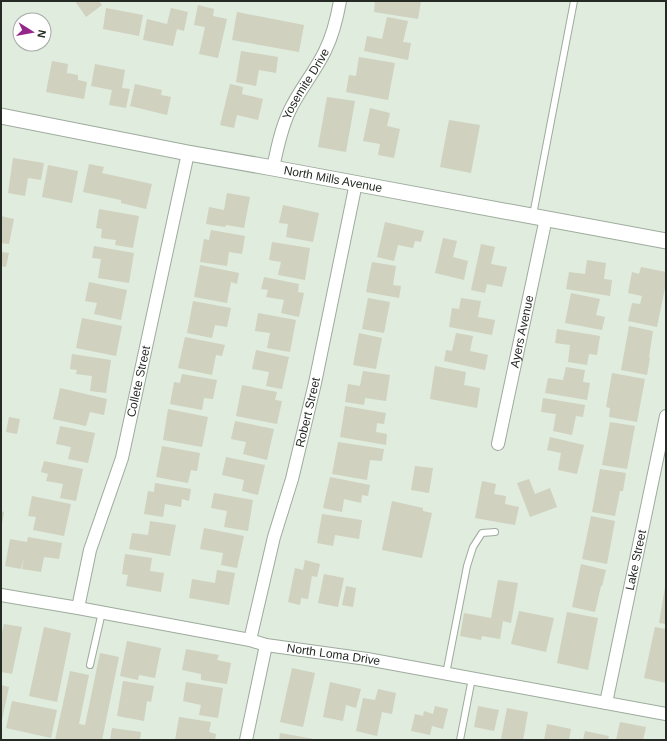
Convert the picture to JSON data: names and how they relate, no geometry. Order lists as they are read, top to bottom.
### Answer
{
  "streets": {
    "street": [
      "Yosemite Drive",
      "North Mills Avenue",
      "Ayers Avenue",
      "Collete Street",
      "Robert Street",
      "Lake Street",
      "North Loma Drive"
    ]
  },
  "crossings": [
    ["Yosemite Drive", "North Mills Avenue"],
    ["North Mills Avenue", "Ayers Avenue"],
    ["North Mills Avenue", "Collete Street"],
    ["North Mills Avenue", "Robert Street"],
    ["Collete Street", "North Loma Drive"],
    ["Robert Street", "North Loma Drive"],
    ["Lake Street", "North Loma Drive"]
  ],
  "north": "right"
}
